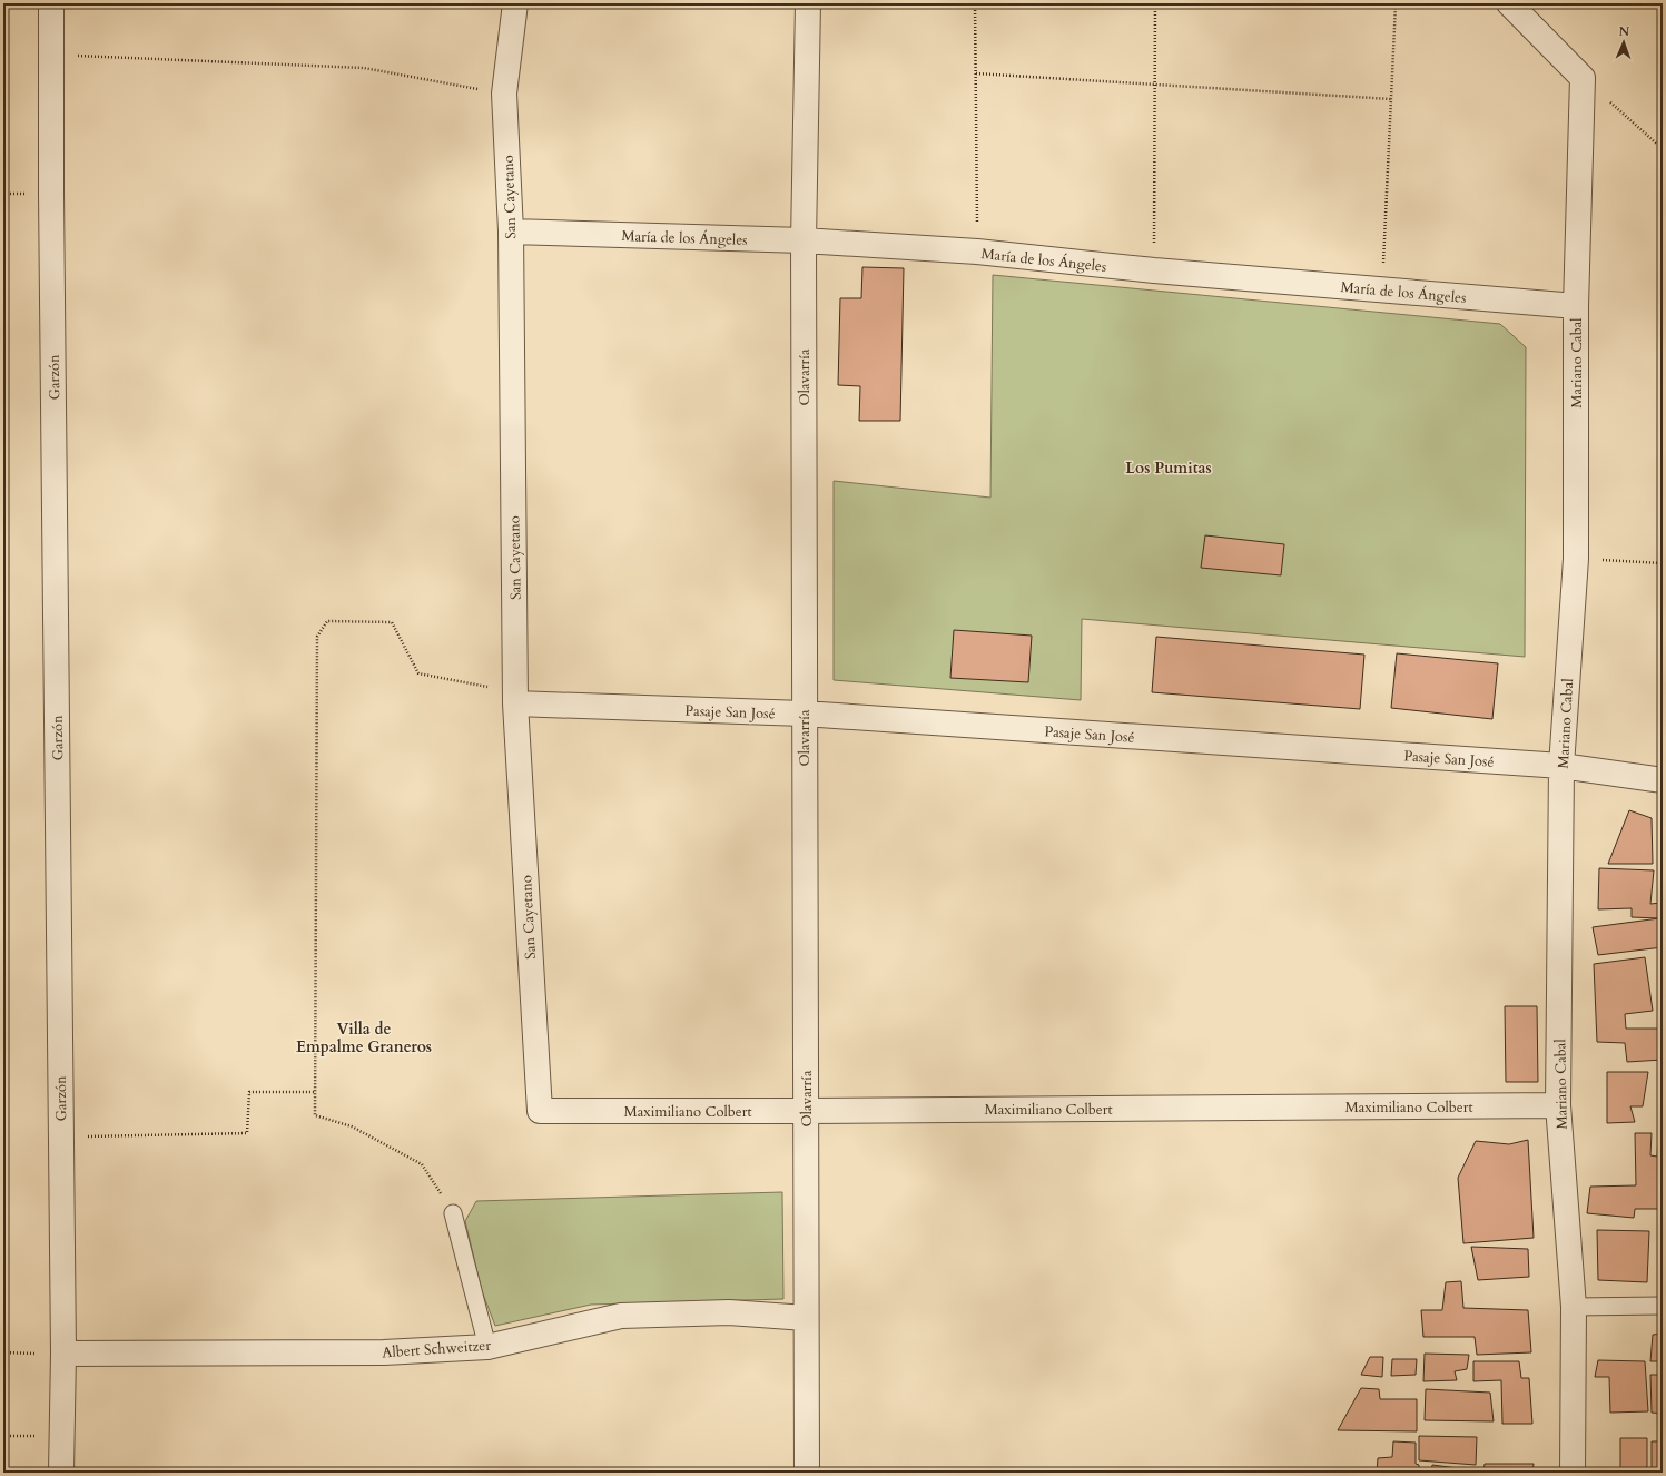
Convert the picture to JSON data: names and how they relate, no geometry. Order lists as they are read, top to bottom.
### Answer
{
  "streets": {
    "street": [
      "San Cayetano",
      "María de los Ángeles",
      "Mariano Cabal",
      "Garzón",
      "Olavarría",
      "Pasaje San José",
      "Maximiliano Colbert",
      "Albert Schweitzer"
    ]
  },
  "crossings": [
    ["San Cayetano", "María de los Ángeles"],
    ["San Cayetano", "Pasaje San José"],
    ["San Cayetano", "Maximiliano Colbert"],
    ["María de los Ángeles", "Mariano Cabal"],
    ["María de los Ángeles", "Olavarría"],
    ["Mariano Cabal", "Pasaje San José"],
    ["Mariano Cabal", "Maximiliano Colbert"],
    ["Garzón", "Albert Schweitzer"],
    ["Olavarría", "Pasaje San José"],
    ["Olavarría", "Maximiliano Colbert"],
    ["Olavarría", "Albert Schweitzer"]
  ],
  "districts": ["Los Pumitas", "Villa de Empalme Graneros"],
  "north": "top"
}
